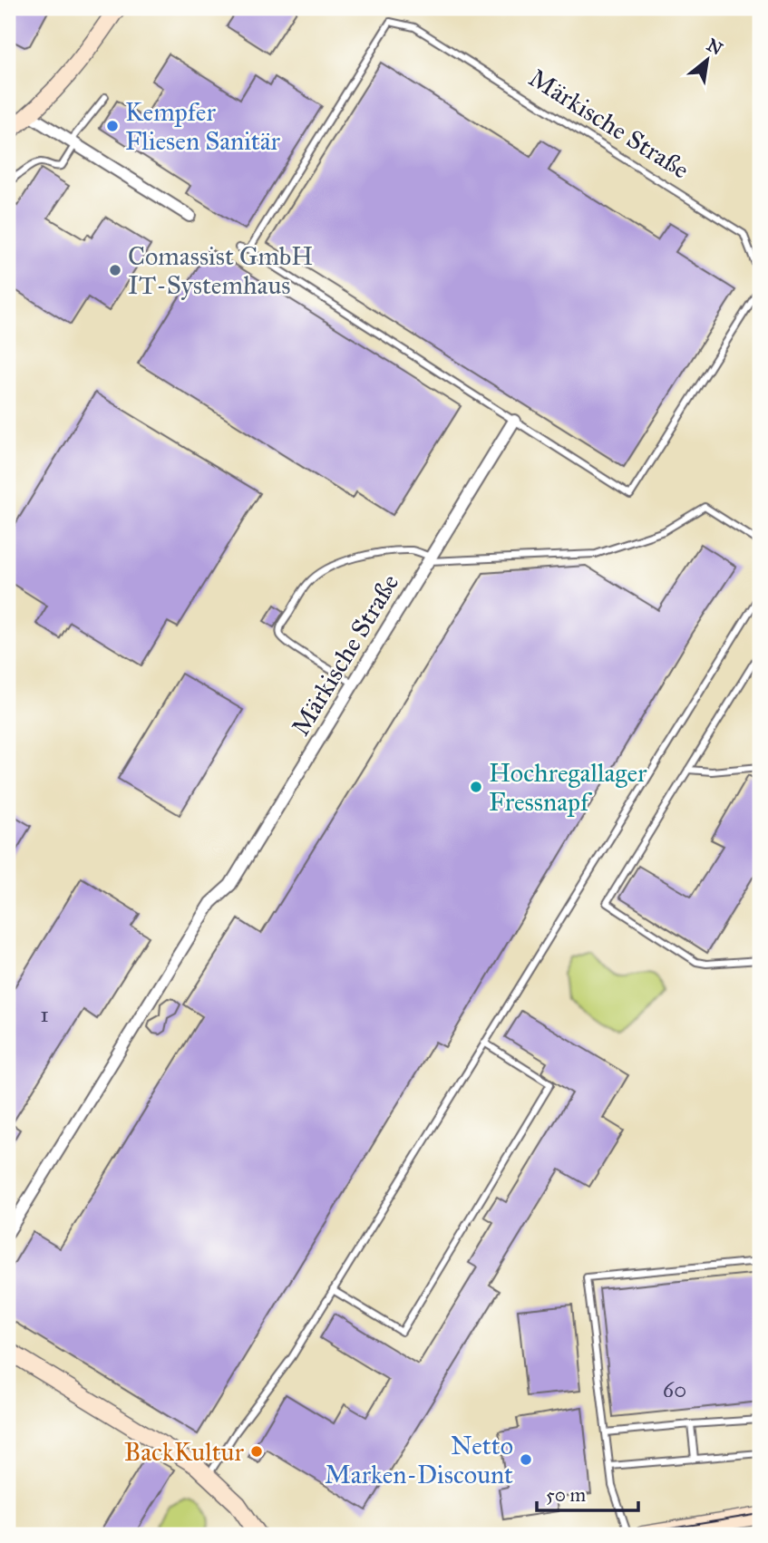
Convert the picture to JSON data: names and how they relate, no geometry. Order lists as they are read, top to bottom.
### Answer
{
  "streets": {
    "street": ["Märkische Straße"]
  },
  "places": [
    "Kempfer Fliesen Sanitär",
    "Comassist GmbH IT-Systemhaus",
    "Hochregallager Fressnapf",
    "BackKultur",
    "Netto Marken-Discount"
  ],
  "house_numbers": ["1", "60"],
  "scale_bar": "50 m",
  "north": "top right"
}
